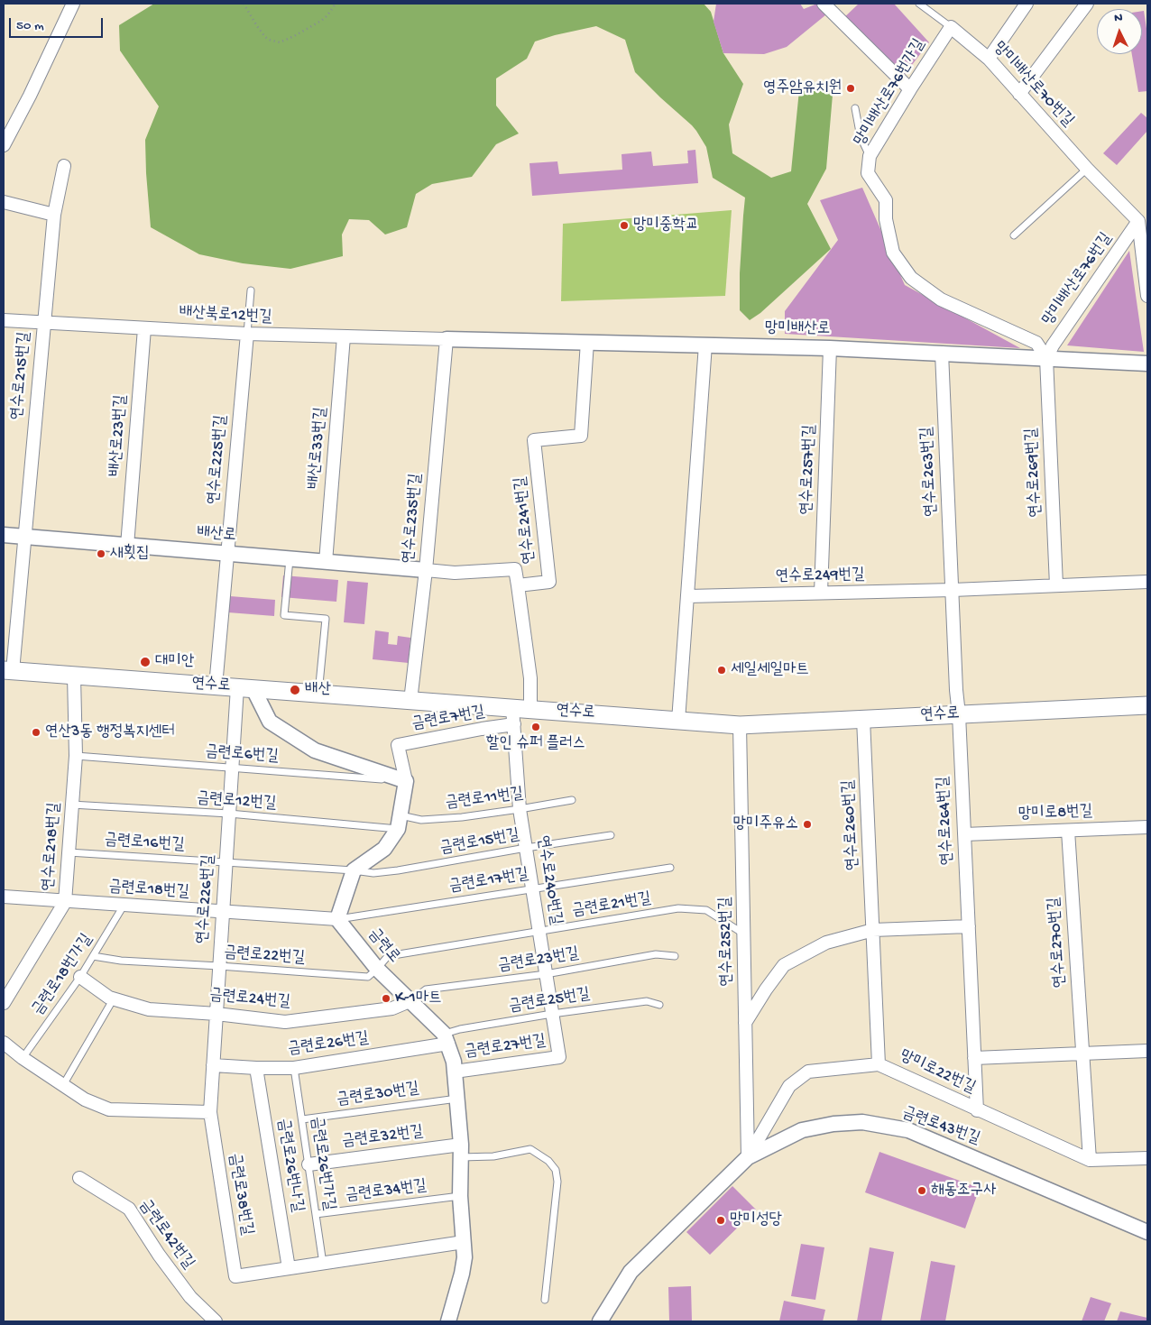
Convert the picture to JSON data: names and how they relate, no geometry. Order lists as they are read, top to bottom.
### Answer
{
  "streets": {
    "main road": ["연수로"],
    "street": [
      "망미배산로70번길",
      "망미배산로76번가길",
      "망미배산로76번길",
      "배산북로12번길",
      "망미배산로",
      "연수로215번길",
      "배산로23번길",
      "배산로33번길",
      "연수로225번길",
      "연수로257번길",
      "연수로263번길",
      "연수로269번길",
      "연수로235번길",
      "연수로241번길",
      "배산로",
      "연수로249번길",
      "금련로7번길",
      "망미로8번길",
      "연수로264번길",
      "연수로260번길",
      "연수로218번길",
      "연수로240번길",
      "금련로18번길",
      "연수로226번길",
      "연수로252번길",
      "연수로270번길",
      "금련로",
      "금련로24번길",
      "금련로26번길",
      "금련로27번길",
      "망미로22번길",
      "금련로43번길",
      "금련로32번길",
      "금련로26번나길",
      "금련로38번길",
      "금련로42번길"
    ],
    "lane": [
      "금련로6번길",
      "금련로11번길",
      "금련로12번길",
      "금련로15번길",
      "금련로16번길",
      "금련로17번길",
      "금련로21번길",
      "금련로22번길",
      "금련로23번길",
      "금련로18번가길",
      "금련로25번길",
      "금련로30번길",
      "금련로26번가길",
      "금련로34번길"
    ]
  },
  "crossings": [
    ["망미배산로70번길", "망미배산로76번가길"],
    ["망미배산로70번길", "망미배산로76번길"],
    ["망미배산로76번가길", "망미배산로76번길"],
    ["망미배산로76번가길", "망미배산로"],
    ["망미배산로76번가길", "연수로269번길"],
    ["망미배산로76번길", "망미배산로"],
    ["망미배산로76번길", "연수로269번길"],
    ["배산북로12번길", "망미배산로"],
    ["배산북로12번길", "연수로215번길"],
    ["배산북로12번길", "배산로23번길"],
    ["배산북로12번길", "배산로33번길"],
    ["배산북로12번길", "연수로225번길"],
    ["배산북로12번길", "연수로235번길"],
    ["망미배산로", "연수로257번길"],
    ["망미배산로", "연수로263번길"],
    ["망미배산로", "연수로269번길"],
    ["망미배산로", "연수로235번길"],
    ["망미배산로", "연수로241번길"],
    ["연수로215번길", "배산로"],
    ["연수로215번길", "연수로"],
    ["배산로23번길", "배산로"],
    ["배산로33번길", "배산로"],
    ["연수로225번길", "배산로"],
    ["연수로225번길", "연수로"],
    ["연수로257번길", "연수로249번길"],
    ["연수로263번길", "연수로249번길"],
    ["연수로263번길", "연수로"],
    ["연수로263번길", "연수로264번길"],
    ["연수로235번길", "배산로"],
    ["연수로235번길", "연수로"],
    ["연수로241번길", "연수로"],
    ["연수로", "금련로7번길"],
    ["연수로", "연수로264번길"],
    ["연수로", "연수로260번길"],
    ["연수로", "연수로218번길"],
    ["연수로", "연수로240번길"],
    ["연수로", "연수로226번길"],
    ["연수로", "연수로252번길"],
    ["금련로7번길", "금련로6번길"],
    ["금련로7번길", "연수로240번길"],
    ["금련로6번길", "연수로218번길"],
    ["금련로6번길", "연수로226번길"],
    ["금련로11번길", "금련로12번길"],
    ["금련로11번길", "연수로240번길"],
    ["금련로12번길", "연수로218번길"],
    ["금련로12번길", "연수로226번길"],
    ["망미로8번길", "연수로264번길"],
    ["망미로8번길", "연수로270번길"],
    ["연수로264번길", "망미로22번길"],
    ["연수로260번길", "망미로22번길"],
    ["금련로15번길", "금련로16번길"],
    ["금련로15번길", "연수로240번길"],
    ["금련로16번길", "연수로218번길"],
    ["금련로16번길", "연수로226번길"],
    ["연수로218번길", "금련로18번길"],
    ["연수로240번길", "금련로17번길"],
    ["연수로240번길", "금련로21번길"],
    ["연수로240번길", "금련로23번길"],
    ["연수로240번길", "금련로25번길"],
    ["연수로240번길", "금련로27번길"],
    ["금련로17번길", "금련로18번길"],
    ["금련로17번길", "금련로"],
    ["금련로18번길", "연수로226번길"],
    ["금련로18번길", "금련로"],
    ["금련로18번길", "금련로18번가길"],
    ["연수로226번길", "금련로22번길"],
    ["연수로226번길", "금련로24번길"],
    ["연수로226번길", "금련로26번길"],
    ["연수로226번길", "금련로38번길"],
    ["금련로21번길", "연수로252번길"],
    ["금련로21번길", "금련로"],
    ["금련로21번길", "금련로22번길"],
    ["연수로252번길", "망미로22번길"],
    ["연수로252번길", "금련로43번길"],
    ["연수로270번길", "망미로22번길"],
    ["금련로", "금련로22번길"],
    ["금련로", "금련로23번길"],
    ["금련로", "금련로24번길"],
    ["금련로", "금련로25번길"],
    ["금련로", "금련로26번길"],
    ["금련로22번길", "금련로18번가길"],
    ["금련로23번길", "금련로24번길"],
    ["금련로18번가길", "금련로24번길"],
    ["금련로25번길", "금련로26번길"],
    ["금련로26번길", "금련로26번가길"],
    ["금련로26번길", "금련로26번나길"],
    ["망미로22번길", "금련로43번길"],
    ["금련로30번길", "금련로26번가길"],
    ["금련로32번길", "금련로26번가길"],
    ["금련로26번가길", "금련로34번길"],
    ["금련로26번가길", "금련로38번길"],
    ["금련로26번나길", "금련로38번길"]
  ],
  "places": [
    "영주암유치원",
    "망미중학교",
    "새횟집",
    "대미안",
    "세일세일마트",
    "배산",
    "할인 슈퍼 플러스",
    "연산3동 행정복지센터",
    "망미주유소",
    "K-1마트",
    "해동조구사",
    "망미성당"
  ],
  "scale_bar": "50 m",
  "north": "top"
}
